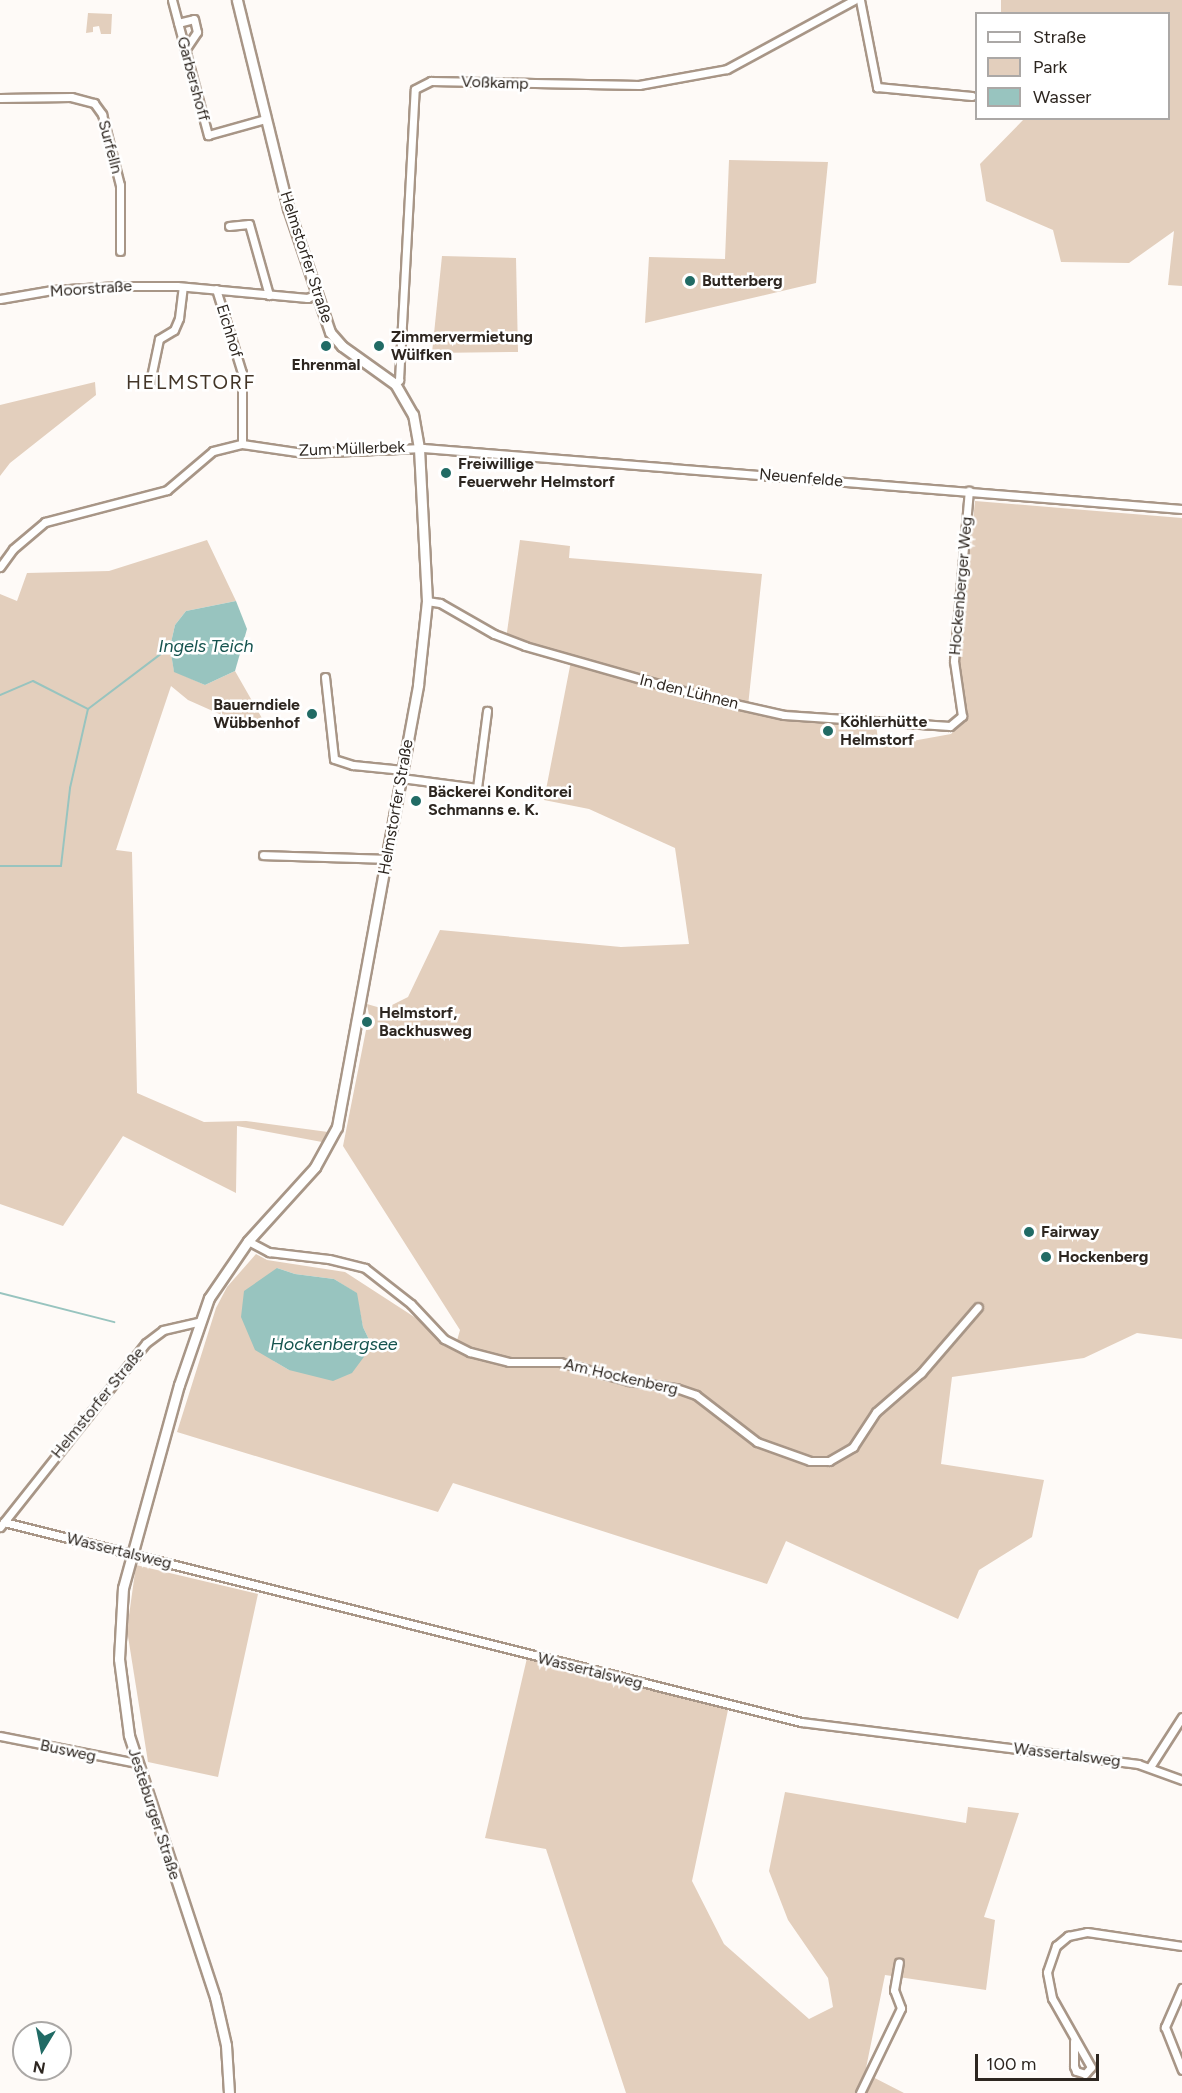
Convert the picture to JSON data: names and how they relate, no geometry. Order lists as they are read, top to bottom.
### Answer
{
  "streets": {
    "main road": ["Helmstorfer Straße", "Jesteburger Straße"],
    "street": [
      "Garbershoff",
      "Voßkamp",
      "Surfelln",
      "Moorstraße",
      "Eichhof",
      "Zum Müllerbek",
      "Neuenfelde",
      "Hockenberger Weg",
      "In den Lühnen",
      "Am Hockenberg",
      "Wassertalsweg",
      "Busweg"
    ]
  },
  "crossings": [
    ["Garbershoff", "Helmstorfer Straße"],
    ["Voßkamp", "Helmstorfer Straße"],
    ["Helmstorfer Straße", "Moorstraße"],
    ["Helmstorfer Straße", "Zum Müllerbek"],
    ["Helmstorfer Straße", "Neuenfelde"],
    ["Helmstorfer Straße", "In den Lühnen"],
    ["Helmstorfer Straße", "Am Hockenberg"],
    ["Helmstorfer Straße", "Wassertalsweg"],
    ["Helmstorfer Straße", "Jesteburger Straße"],
    ["Moorstraße", "Eichhof"],
    ["Eichhof", "Zum Müllerbek"],
    ["Zum Müllerbek", "Neuenfelde"],
    ["Neuenfelde", "Hockenberger Weg"],
    ["Hockenberger Weg", "In den Lühnen"],
    ["Wassertalsweg", "Jesteburger Straße"],
    ["Busweg", "Jesteburger Straße"]
  ],
  "districts": ["HELMSTORF"],
  "water": ["Ingels Teich", "Hockenbergsee"],
  "places": [
    "Butterberg",
    "Ehrenmal",
    "Zimmervermietung Wülfken",
    "Freiwillige Feuerwehr Helmstorf",
    "Bauerndiele Wübbenhof",
    "Köhlerhütte Helmstorf",
    "Bäckerei Konditorei Schmanns e. K.",
    "Helmstorf, Backhusweg",
    "Fairway",
    "Hockenberg"
  ],
  "legend": ["Straße", "Park", "Wasser"],
  "scale_bar": "100 m",
  "north": "bottom"
}
